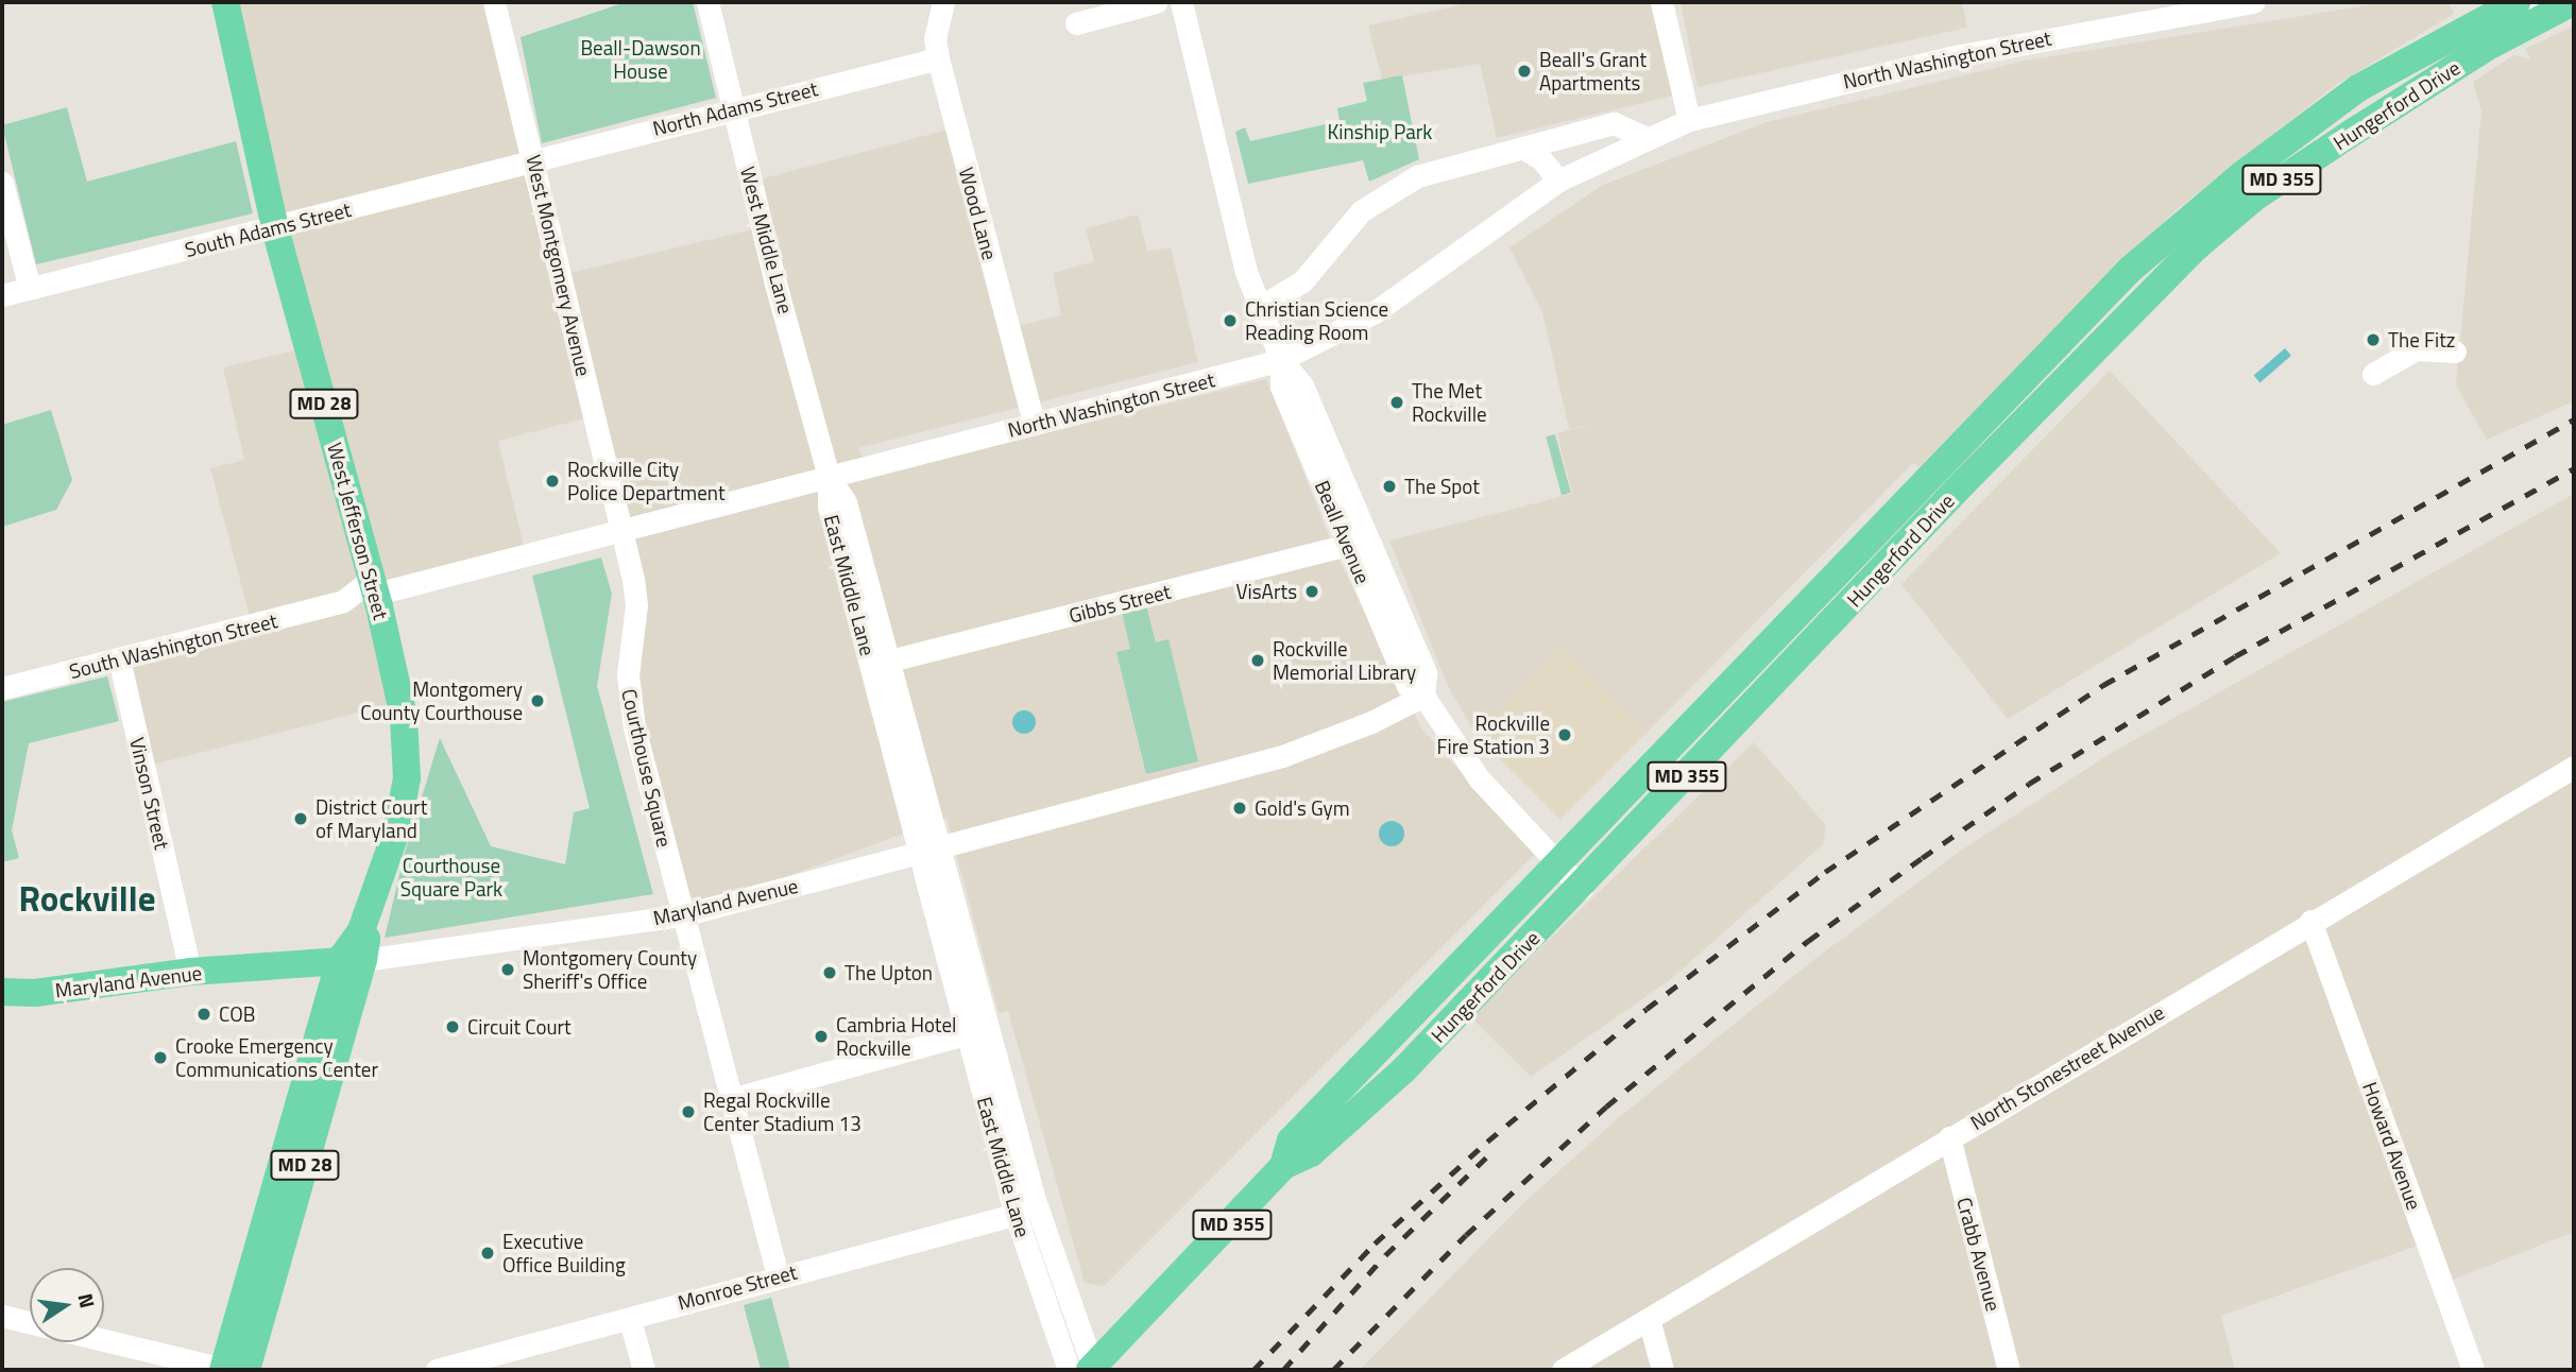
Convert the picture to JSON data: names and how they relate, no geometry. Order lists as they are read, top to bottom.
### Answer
{
  "streets": {
    "main road": [
      "Hungerford Drive",
      "MD 355",
      "MD 28",
      "West Jefferson Street",
      "Maryland Avenue"
    ],
    "street": [
      "North Washington Street",
      "North Adams Street",
      "Wood Lane",
      "South Adams Street",
      "West Middle Lane",
      "West Montgomery Avenue",
      "Beall Avenue",
      "East Middle Lane",
      "Gibbs Street",
      "South Washington Street",
      "Courthouse Square",
      "Vinson Street",
      "North Stonestreet Avenue",
      "Howard Avenue",
      "Crabb Avenue",
      "Monroe Street"
    ]
  },
  "crossings": [
    ["North Washington Street", "Wood Lane"],
    ["North Washington Street", "West Middle Lane"],
    ["North Washington Street", "West Montgomery Avenue"],
    ["North Washington Street", "Beall Avenue"],
    ["North Washington Street", "East Middle Lane"],
    ["North Washington Street", "South Washington Street"],
    ["North Washington Street", "Courthouse Square"],
    ["Hungerford Drive", "Beall Avenue"],
    ["Hungerford Drive", "East Middle Lane"],
    ["North Adams Street", "Wood Lane"],
    ["North Adams Street", "South Adams Street"],
    ["North Adams Street", "West Middle Lane"],
    ["North Adams Street", "West Montgomery Avenue"],
    ["South Adams Street", "West Montgomery Avenue"],
    ["South Adams Street", "West Jefferson Street"],
    ["West Middle Lane", "East Middle Lane"],
    ["West Montgomery Avenue", "South Washington Street"],
    ["West Montgomery Avenue", "Courthouse Square"],
    ["MD 28", "West Jefferson Street"],
    ["MD 28", "Maryland Avenue"],
    ["West Jefferson Street", "South Washington Street"],
    ["West Jefferson Street", "Maryland Avenue"],
    ["Beall Avenue", "Gibbs Street"],
    ["Beall Avenue", "Maryland Avenue"],
    ["East Middle Lane", "Gibbs Street"],
    ["East Middle Lane", "Maryland Avenue"],
    ["East Middle Lane", "Monroe Street"],
    ["South Washington Street", "Courthouse Square"],
    ["South Washington Street", "Vinson Street"],
    ["Courthouse Square", "Maryland Avenue"],
    ["Courthouse Square", "Monroe Street"],
    ["Vinson Street", "Maryland Avenue"],
    ["North Stonestreet Avenue", "Howard Avenue"],
    ["North Stonestreet Avenue", "Crabb Avenue"]
  ],
  "districts": ["Rockville"],
  "parks": ["Beall-Dawson House", "Kinship Park", "Courthouse Square Park"],
  "places": [
    "Beall's Grant Apartments",
    "Christian Science Reading Room",
    "The Fitz",
    "The Met Rockville",
    "Rockville City Police Department",
    "The Spot",
    "VisArts",
    "Rockville Memorial Library",
    "Montgomery County Courthouse",
    "Rockville Fire Station 3",
    "Gold's Gym",
    "District Court of Maryland",
    "Montgomery County Sheriff's Office",
    "The Upton",
    "COB",
    "Circuit Court",
    "Cambria Hotel Rockville",
    "Crooke Emergency Communications Center",
    "Regal Rockville Center Stadium 13",
    "Executive Office Building"
  ],
  "north": "right"
}
